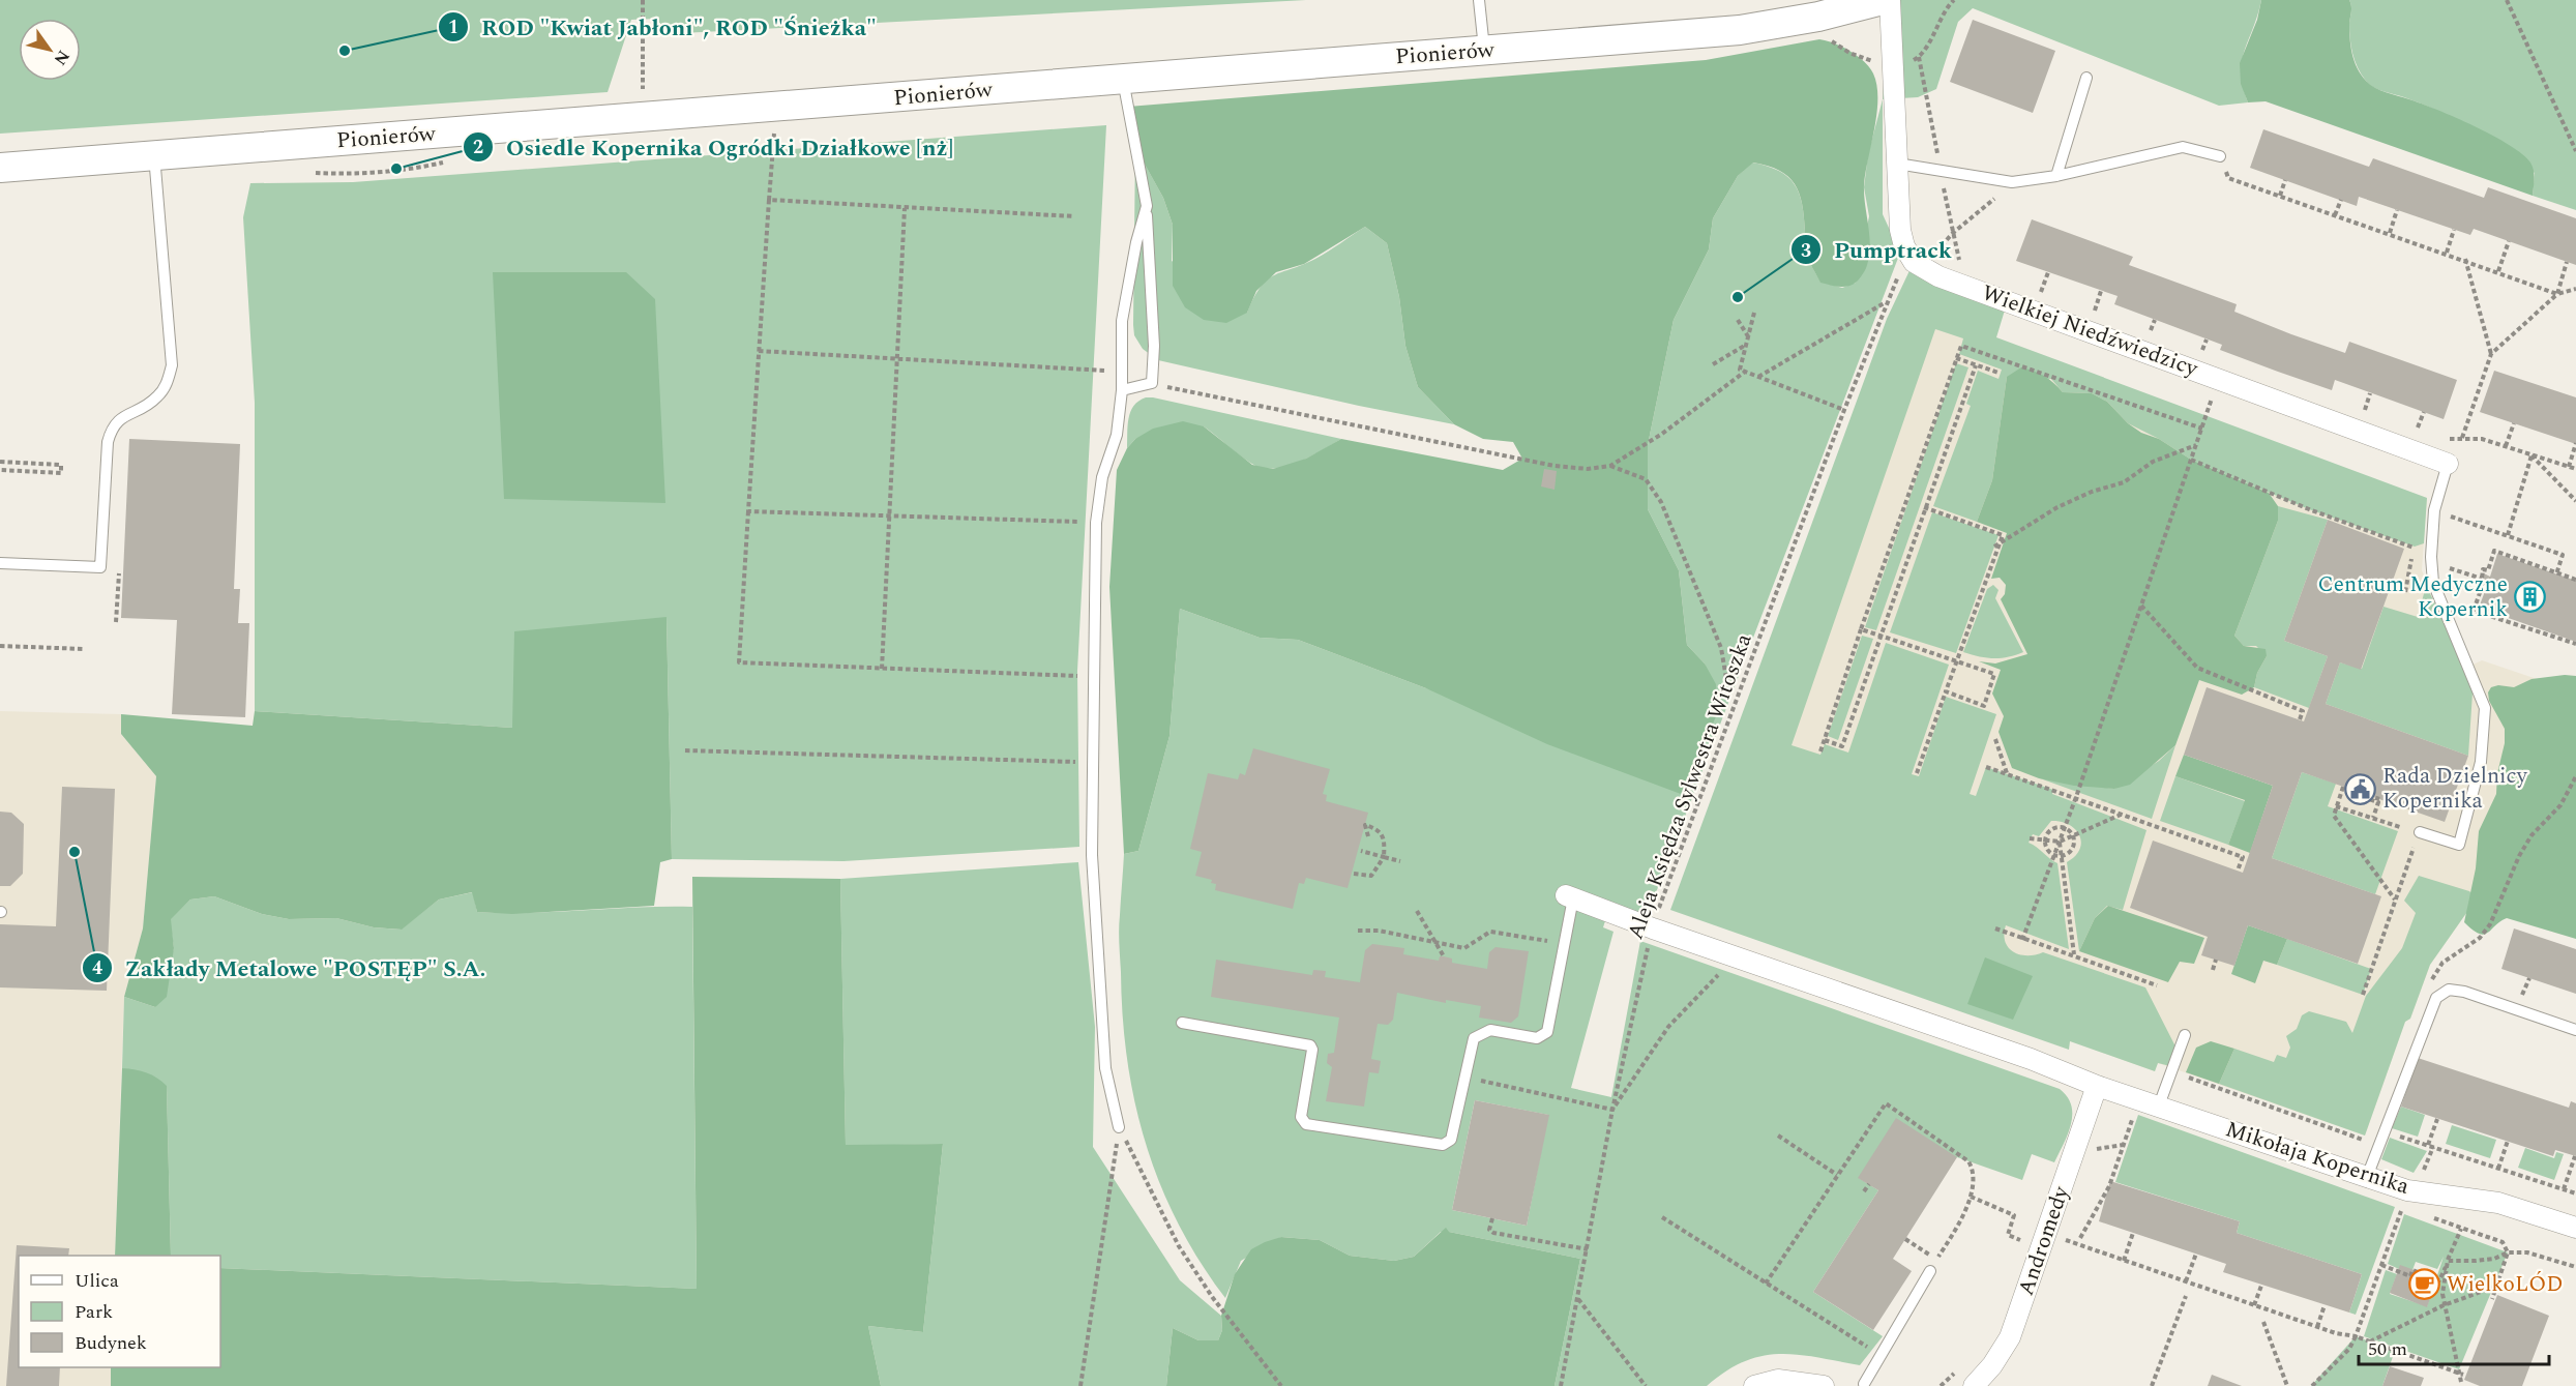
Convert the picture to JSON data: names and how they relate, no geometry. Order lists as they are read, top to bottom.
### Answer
{
  "streets": {
    "street": [
      "Pionierów",
      "Wielkiej Niedźwiedzicy",
      "Mikołaja Kopernika",
      "Andromedy"
    ],
    "path": ["Aleja Księdza Sylwestra Witoszka"]
  },
  "crossings": [
    ["Wielkiej Niedźwiedzicy", "Aleja Księdza Sylwestra Witoszka"],
    ["Aleja Księdza Sylwestra Witoszka", "Mikołaja Kopernika"],
    ["Mikołaja Kopernika", "Andromedy"]
  ],
  "places": {
    "other": [
      "ROD \"Kwiat Jabłoni\", ROD \"Śnieżka\"",
      "Osiedle Kopernika Ogródki Działkowe [nż]",
      "Pumptrack",
      "Zakłady Metalowe \"POSTĘP\" S.A."
    ],
    "building": ["Centrum Medyczne Kopernik"],
    "public building": ["Rada Dzielnicy Kopernika"],
    "cafe": ["WielkoLÓD"]
  },
  "legend": ["Ulica", "Park", "Budynek"],
  "scale_bar": "50 m",
  "north": "bottom right"
}
